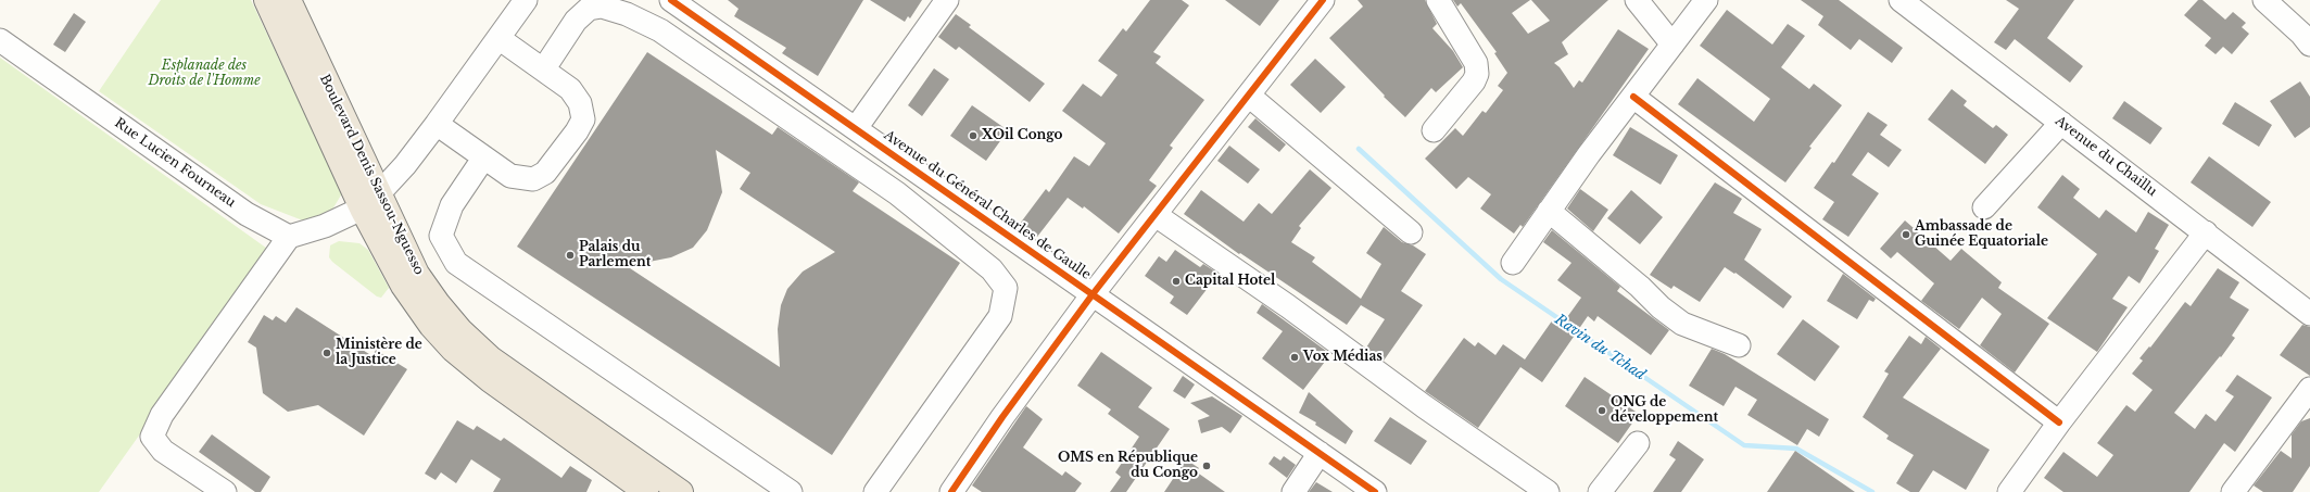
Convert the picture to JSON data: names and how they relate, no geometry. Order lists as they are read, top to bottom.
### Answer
{
  "streets": {
    "main road": ["Boulevard Denis Sassou-Nguesso"],
    "street": ["Avenue du Chaillu", "Rue Lucien Fourneau", "Avenue du Général Charles de Gaulle"]
  },
  "water": ["Ravin du Tchad"],
  "parks": ["Esplanade des Droits de l'Homme"],
  "places": [
    "XOil Congo",
    "Ambassade de Guinée Equatoriale",
    "Palais du Parlement",
    "Capital Hotel",
    "Ministère de la Justice",
    "Vox Médias",
    "ONG de développement",
    "OMS en République du Congo"
  ]
}
